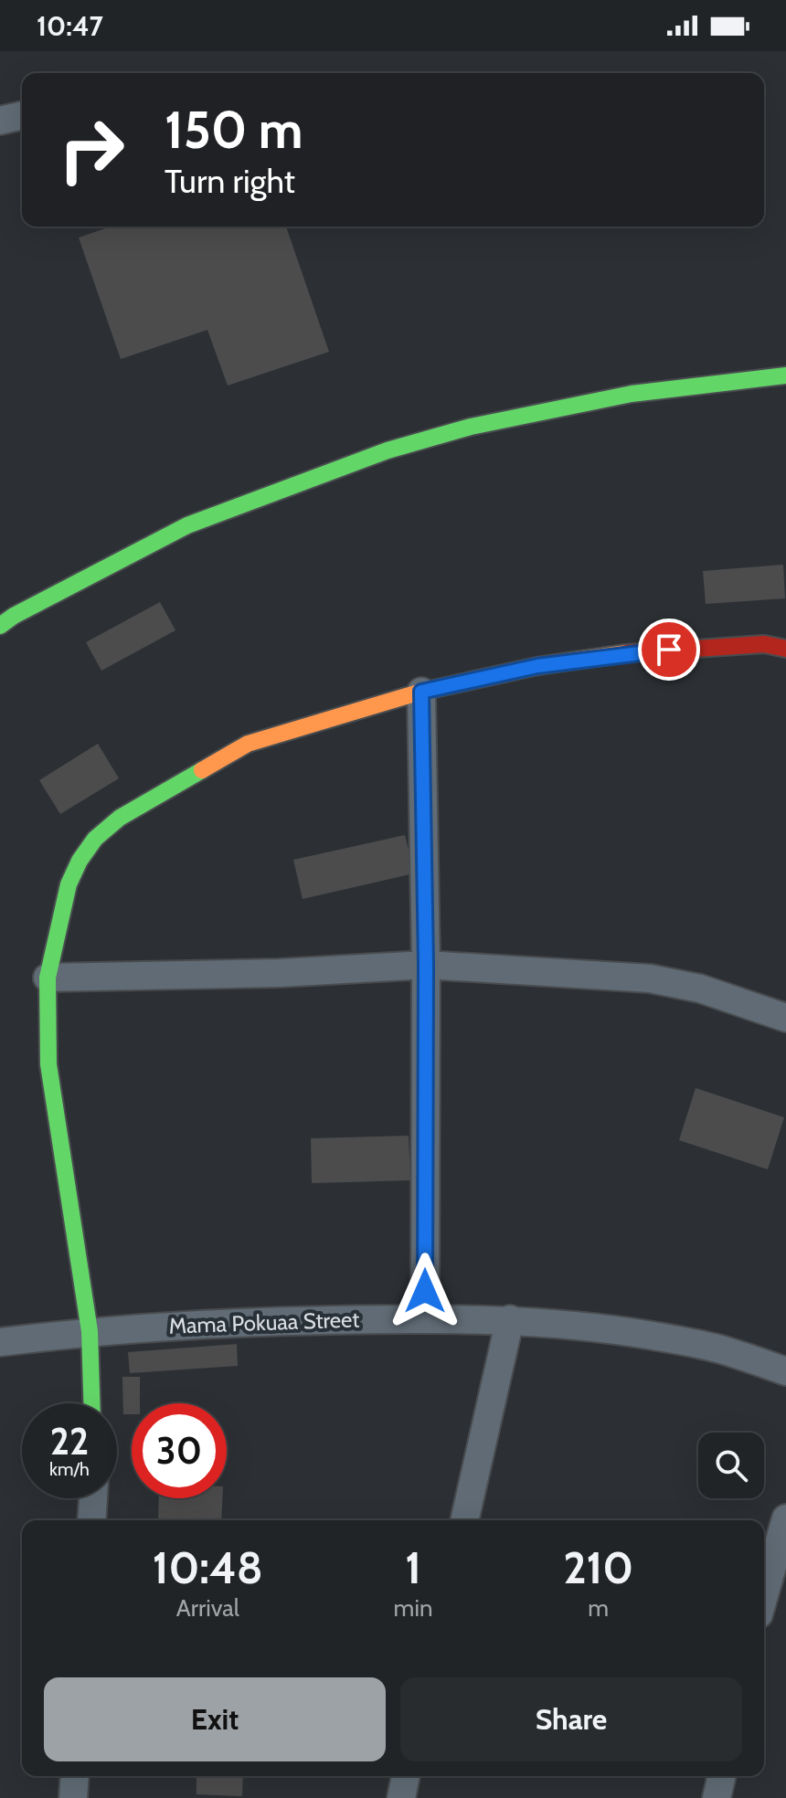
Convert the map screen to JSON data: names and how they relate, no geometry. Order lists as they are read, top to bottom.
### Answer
{
  "streets": {
    "street": ["Mama Pokuaa Street"]
  },
  "page": {
    "status": "10:47",
    "turn": ["150 m", "Turn right"],
    "speed": "22 km/h",
    "limit": "30",
    "eta": [
      "10:48",
      "Arrival",
      "1",
      "min",
      "210",
      "m"
    ],
    "buttons": ["Exit", "Share"]
  }
}
